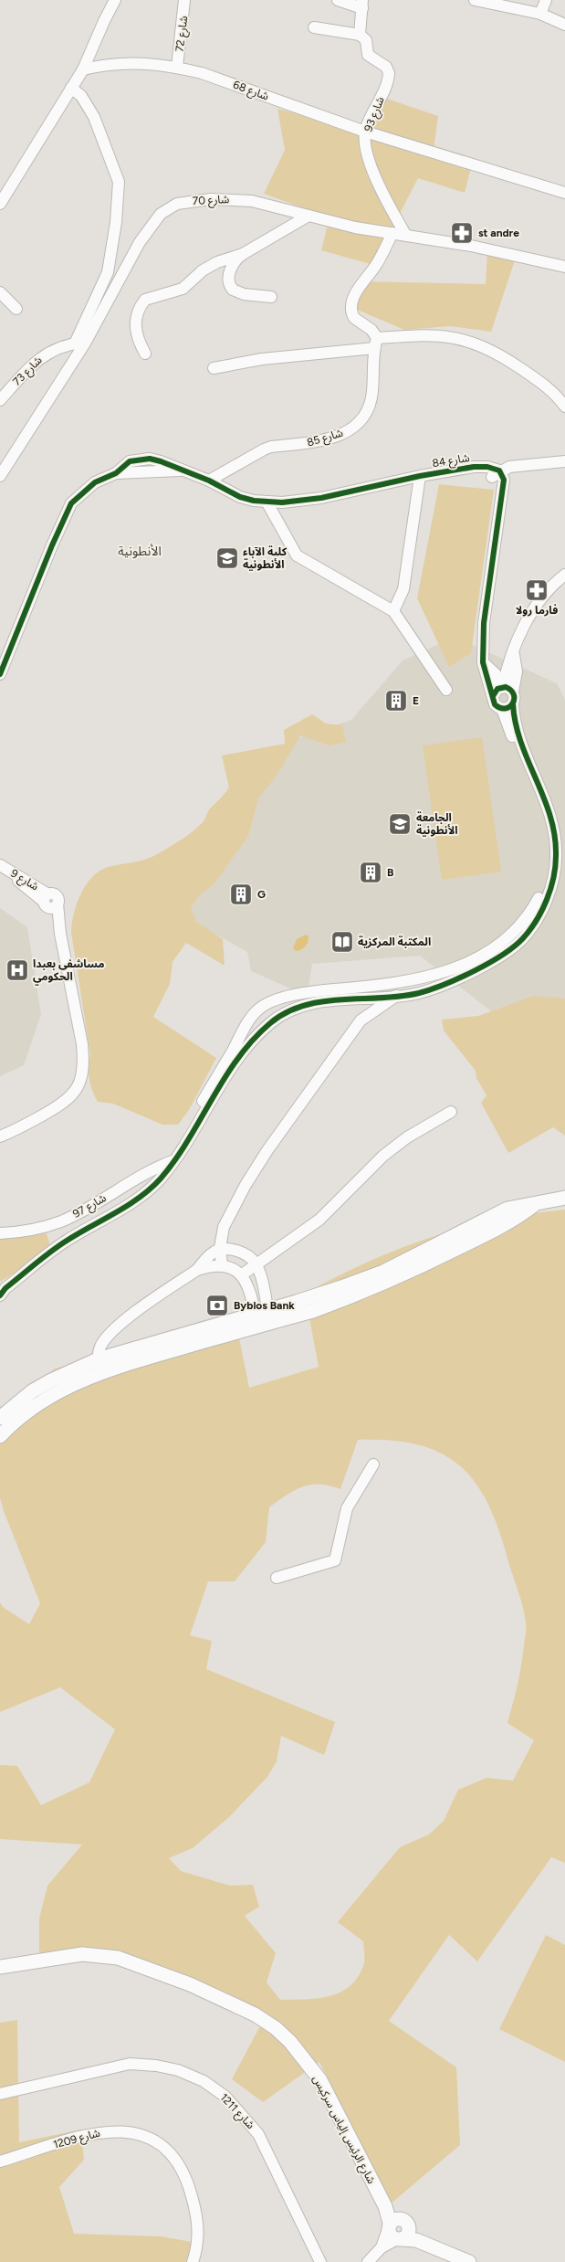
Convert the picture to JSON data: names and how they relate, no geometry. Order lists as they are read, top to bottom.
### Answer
{
  "streets": {
    "main road": ["شارع الرئيس إلياس سركيس"],
    "street": [
      "شارع 72",
      "شارع 68",
      "شارع 93",
      "شارع 70",
      "شارع 73",
      "شارع 85",
      "شارع 84",
      "شارع 9",
      "شارع 97",
      "شارع 1211",
      "شارع 1209"
    ]
  },
  "crossings": [
    ["شارع 72", "شارع 68"],
    ["شارع 68", "شارع 93"],
    ["شارع 93", "شارع 70"],
    ["شارع 70", "شارع 73"],
    ["شارع 85", "شارع 84"]
  ],
  "districts": ["الأنطونية"],
  "places": {
    "pharmacy": ["st andre", "فارما رولا"],
    "school or university": ["كلية الآباء الأنطونية", "الجامعة الأنطونية"],
    "building": ["E", "B", "G"],
    "library": ["المكتبة المركزية"],
    "hospital": ["مساشفى بعبدا الحكومي"],
    "bank": ["Byblos Bank"]
  }
}
